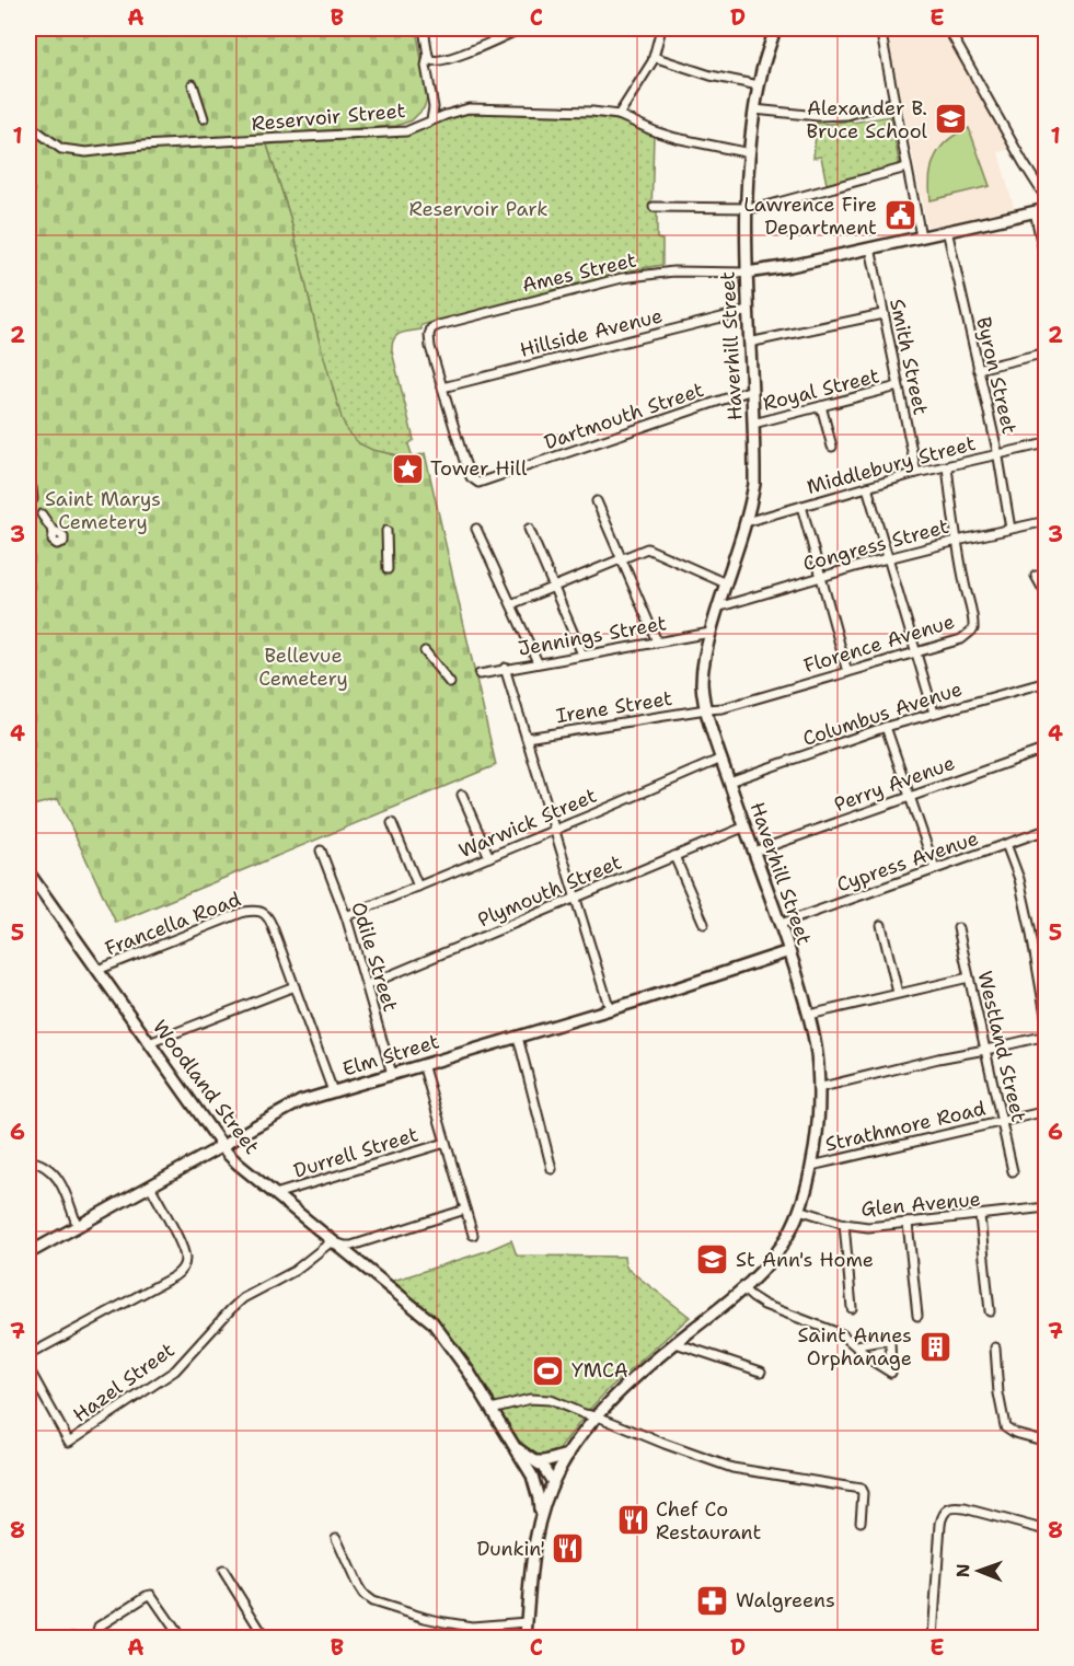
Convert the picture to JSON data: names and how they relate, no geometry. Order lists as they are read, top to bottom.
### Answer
{
  "streets": {
    "main road": [
      "Ames Street",
      "Haverhill Street",
      "Elm Street",
      "Woodland Street"
    ],
    "street": [
      "Reservoir Street",
      "Hillside Avenue",
      "Smith Street",
      "Byron Street",
      "Royal Street",
      "Dartmouth Street",
      "Middlebury Street",
      "Congress Street",
      "Jennings Street",
      "Florence Avenue",
      "Irene Street",
      "Columbus Avenue",
      "Perry Avenue",
      "Warwick Street",
      "Cypress Avenue",
      "Plymouth Street",
      "Francella Road",
      "Odile Street",
      "Westland Street",
      "Strathmore Road",
      "Durrell Street",
      "Glen Avenue",
      "Hazel Street"
    ]
  },
  "crossings": [
    ["Reservoir Street", "Haverhill Street"],
    ["Ames Street", "Hillside Avenue"],
    ["Ames Street", "Haverhill Street"],
    ["Ames Street", "Smith Street"],
    ["Ames Street", "Byron Street"],
    ["Ames Street", "Dartmouth Street"],
    ["Hillside Avenue", "Haverhill Street"],
    ["Hillside Avenue", "Dartmouth Street"],
    ["Haverhill Street", "Royal Street"],
    ["Haverhill Street", "Dartmouth Street"],
    ["Haverhill Street", "Middlebury Street"],
    ["Haverhill Street", "Congress Street"],
    ["Haverhill Street", "Jennings Street"],
    ["Haverhill Street", "Florence Avenue"],
    ["Haverhill Street", "Irene Street"],
    ["Haverhill Street", "Columbus Avenue"],
    ["Haverhill Street", "Perry Avenue"],
    ["Haverhill Street", "Warwick Street"],
    ["Haverhill Street", "Cypress Avenue"],
    ["Haverhill Street", "Plymouth Street"],
    ["Haverhill Street", "Elm Street"],
    ["Haverhill Street", "Woodland Street"],
    ["Haverhill Street", "Strathmore Road"],
    ["Haverhill Street", "Glen Avenue"],
    ["Smith Street", "Royal Street"],
    ["Smith Street", "Middlebury Street"],
    ["Byron Street", "Middlebury Street"],
    ["Byron Street", "Congress Street"],
    ["Congress Street", "Florence Avenue"],
    ["Florence Avenue", "Irene Street"],
    ["Warwick Street", "Odile Street"],
    ["Plymouth Street", "Odile Street"],
    ["Francella Road", "Elm Street"],
    ["Francella Road", "Woodland Street"],
    ["Odile Street", "Elm Street"],
    ["Westland Street", "Strathmore Road"],
    ["Elm Street", "Woodland Street"],
    ["Woodland Street", "Durrell Street"],
    ["Woodland Street", "Hazel Street"]
  ],
  "parks": ["Reservoir Park", "Saint Marys Cemetery", "Bellevue Cemetery"],
  "places": {
    "school or university": ["Alexander B. Bruce School", "St Ann's Home"],
    "public building": ["Lawrence Fire Department"],
    "place": ["Tower Hill"],
    "building": ["Saint Annes Orphanage"],
    "sports": ["YMCA"],
    "restaurant": ["Chef Co Restaurant", "Dunkin'"],
    "pharmacy": ["Walgreens"]
  },
  "north": "left",
  "grid": {
    "columns": [
      "A",
      "B",
      "C",
      "D",
      "E"
    ],
    "rows": [
      "1",
      "2",
      "3",
      "4",
      "5",
      "6",
      "7",
      "8"
    ]
  }
}
